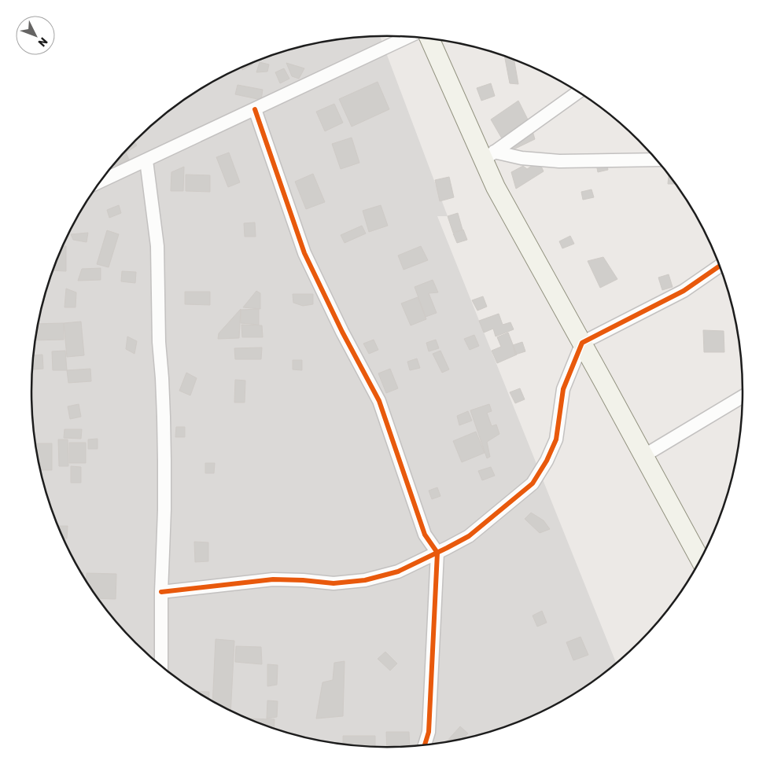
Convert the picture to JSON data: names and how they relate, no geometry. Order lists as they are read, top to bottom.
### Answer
{
  "north": "bottom right"
}
